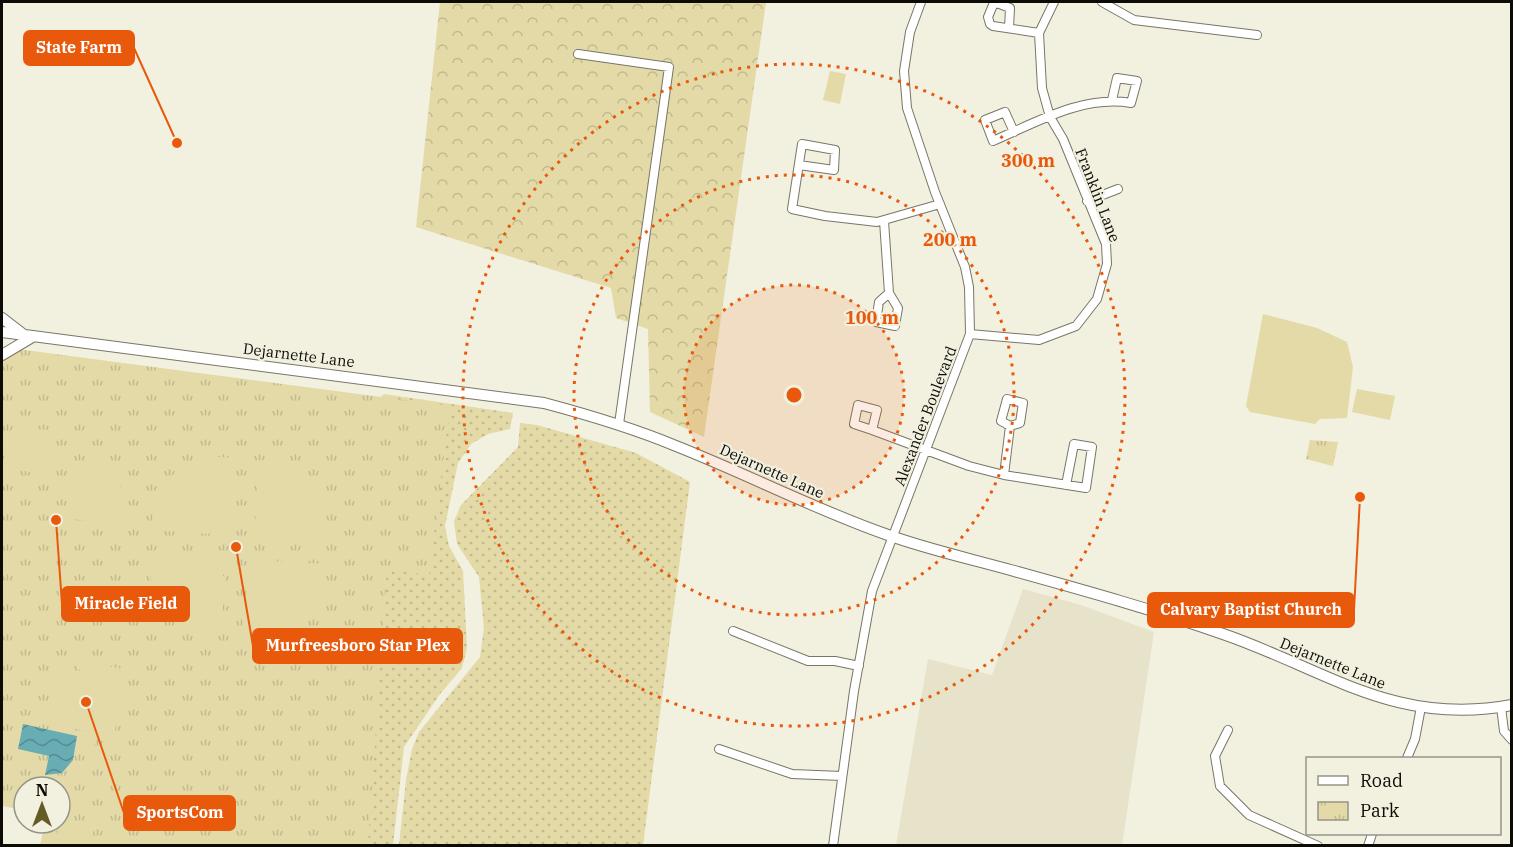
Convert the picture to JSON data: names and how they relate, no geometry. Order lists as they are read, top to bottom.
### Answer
{
  "streets": {
    "main road": ["Dejarnette Lane"],
    "street": ["Franklin Lane", "Alexander Boulevard"]
  },
  "crossings": [
    ["Franklin Lane", "Alexander Boulevard"],
    ["Dejarnette Lane", "Alexander Boulevard"]
  ],
  "places": [
    "State Farm",
    "Calvary Baptist Church",
    "Miracle Field",
    "Murfreesboro Star Plex",
    "SportsCom"
  ],
  "legend": ["Road", "Park"],
  "north": "top",
  "rings": ["300 m", "200 m", "100 m"]
}
